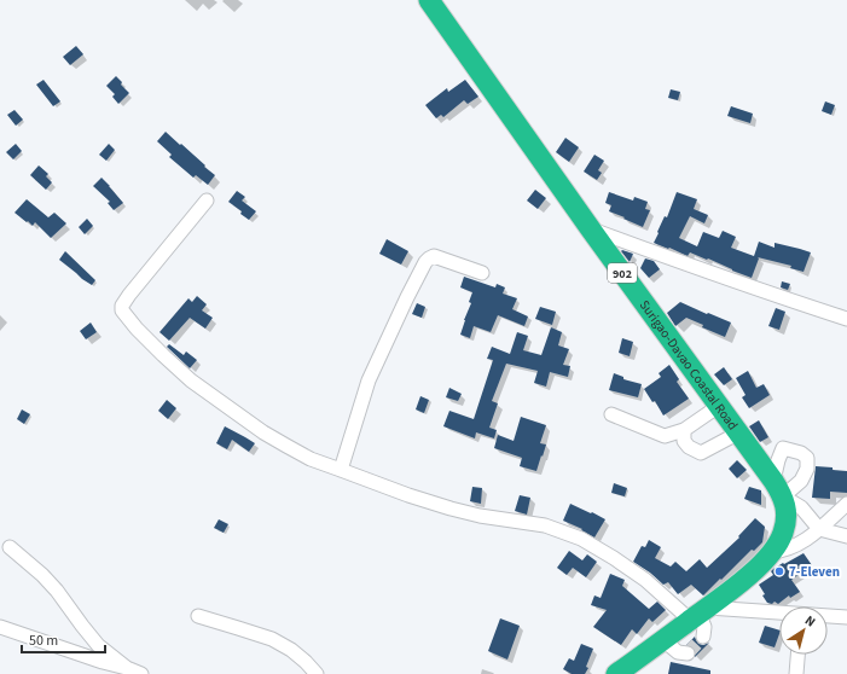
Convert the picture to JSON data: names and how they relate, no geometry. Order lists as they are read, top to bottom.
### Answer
{
  "streets": {
    "highway": ["902", "Surigao-Davao Coastal Road"]
  },
  "places": ["7-Eleven"],
  "scale_bar": "50 m",
  "north": "top right"
}
